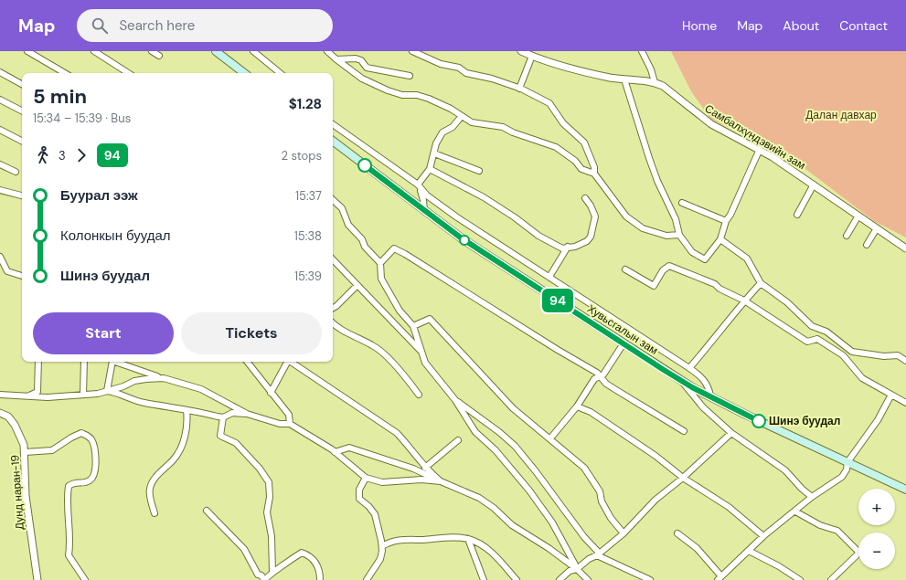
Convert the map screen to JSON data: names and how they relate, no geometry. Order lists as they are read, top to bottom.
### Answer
{
  "streets": {
    "main road": ["Хувьсгалын зам"],
    "street": ["Самбалхүндэвийн зам", "Дунд наран-19"]
  },
  "parks": ["Далан давхар"],
  "places": ["Шинэ буудал"],
  "lines": ["bus line 94"],
  "page": {
    "header": "Map",
    "search": "Search here",
    "nav": [
      "Home",
      "Map",
      "About",
      "Contact"
    ],
    "on_map": "94",
    "heading": ["5 min", "15:34 – 15:39 · Bus", "$1.28"],
    "legs": ["3", "94", "2 stops"],
    "list": [
      {
        "name": "Буурал ээж",
        "value": "15:37"
      },
      {
        "name": "Колонкын буудал",
        "value": "15:38"
      },
      {
        "name": "Шинэ буудал",
        "value": "15:39"
      }
    ],
    "buttons": ["Start", "Tickets"],
    "map_buttons": ["+", "−"]
  }
}
